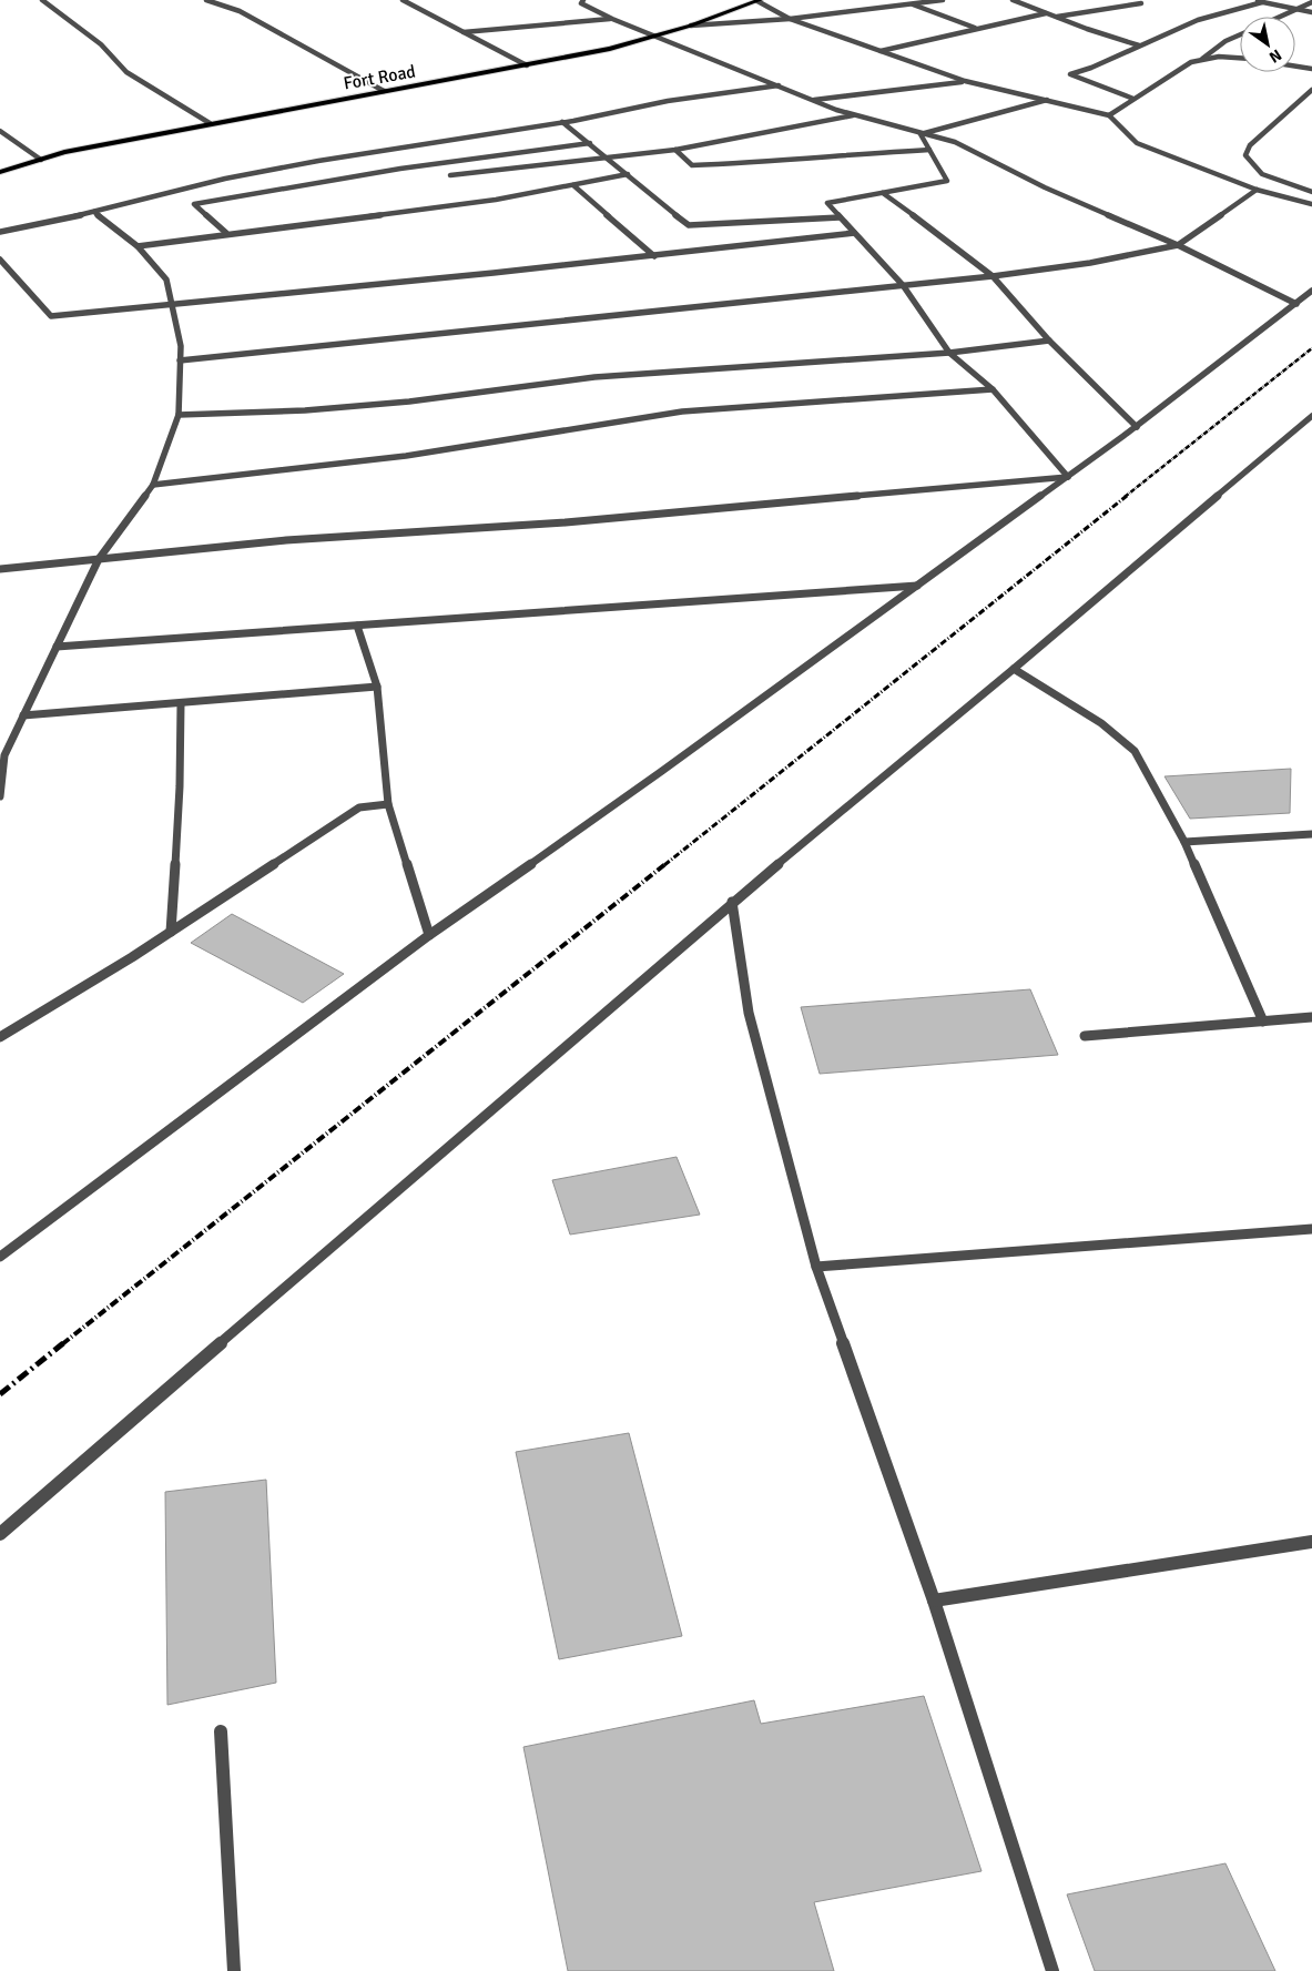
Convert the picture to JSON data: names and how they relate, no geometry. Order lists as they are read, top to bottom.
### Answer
{
  "streets": {
    "main road": ["Fort Road"]
  },
  "north": "bottom right"
}
